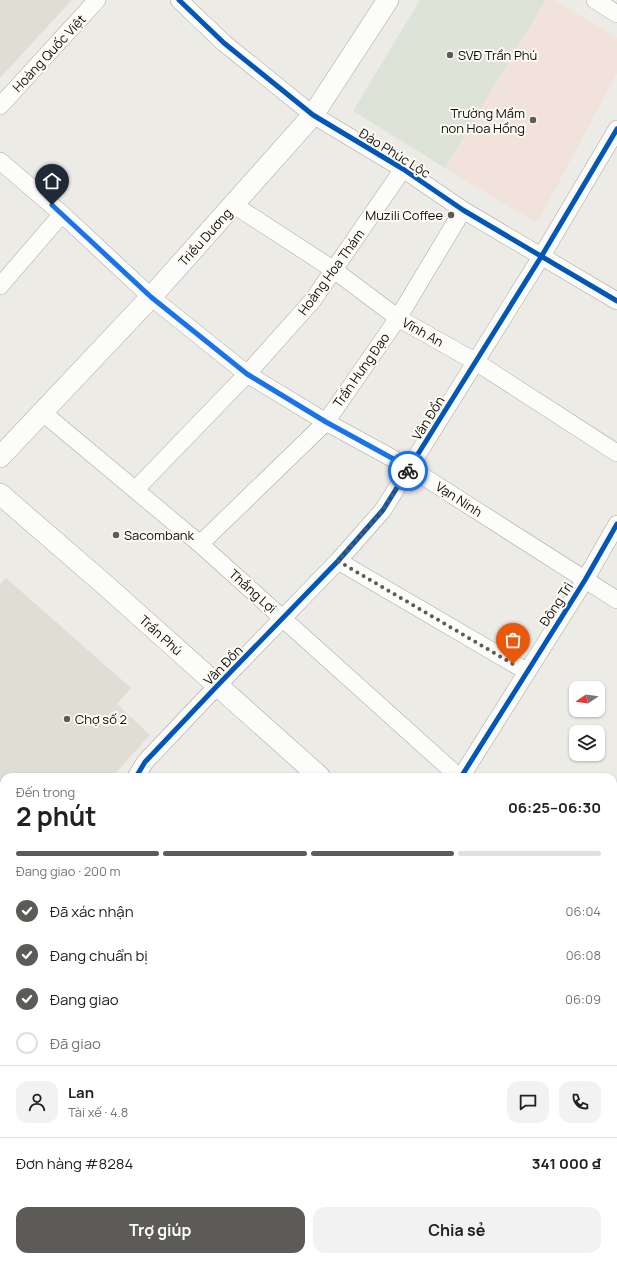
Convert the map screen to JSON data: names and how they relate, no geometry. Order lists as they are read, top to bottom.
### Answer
{
  "streets": {
    "street": [
      "Hoàng Quốc Việt",
      "Đào Phúc Lộc",
      "Triều Dương",
      "Hoàng Hoa Thám",
      "Vĩnh An",
      "Trần Hưng Đạo",
      "Vân Đồn",
      "Vạn Ninh",
      "Thắng Lợi",
      "Đông Trì",
      "Trần Phú"
    ]
  },
  "crossings": [
    ["Đào Phúc Lộc", "Triều Dương"],
    ["Đào Phúc Lộc", "Hoàng Hoa Thám"],
    ["Đào Phúc Lộc", "Trần Hưng Đạo"],
    ["Đào Phúc Lộc", "Vân Đồn"],
    ["Triều Dương", "Vĩnh An"],
    ["Triều Dương", "Vạn Ninh"],
    ["Triều Dương", "Thắng Lợi"],
    ["Hoàng Hoa Thám", "Vĩnh An"],
    ["Hoàng Hoa Thám", "Vạn Ninh"],
    ["Hoàng Hoa Thám", "Thắng Lợi"],
    ["Vĩnh An", "Trần Hưng Đạo"],
    ["Vĩnh An", "Vân Đồn"],
    ["Trần Hưng Đạo", "Vạn Ninh"],
    ["Trần Hưng Đạo", "Thắng Lợi"],
    ["Vân Đồn", "Vạn Ninh"],
    ["Vân Đồn", "Thắng Lợi"],
    ["Vân Đồn", "Trần Phú"],
    ["Vạn Ninh", "Đông Trì"]
  ],
  "places": [
    "SVĐ Trần Phú",
    "Trường Mầm non Hoa Hồng",
    "Muzili Coffee",
    "Sacombank",
    "Chợ số 2"
  ],
  "north": "left",
  "page": {
    "heading": ["2 phút", "Đến trong", "06:25–06:30"],
    "panel": [
      "Lan",
      "Tài xế · 4.8",
      "Đơn hàng #8284",
      "341 000 ₫"
    ],
    "bar": "Đang giao · 200 m",
    "list": [
      ["Đã xác nhận", "06:04"],
      ["Đang chuẩn bị", "06:08"],
      ["Đang giao", "06:09"],
      "Đã giao"
    ],
    "buttons": ["Trợ giúp", "Chia sẻ"]
  }
}
